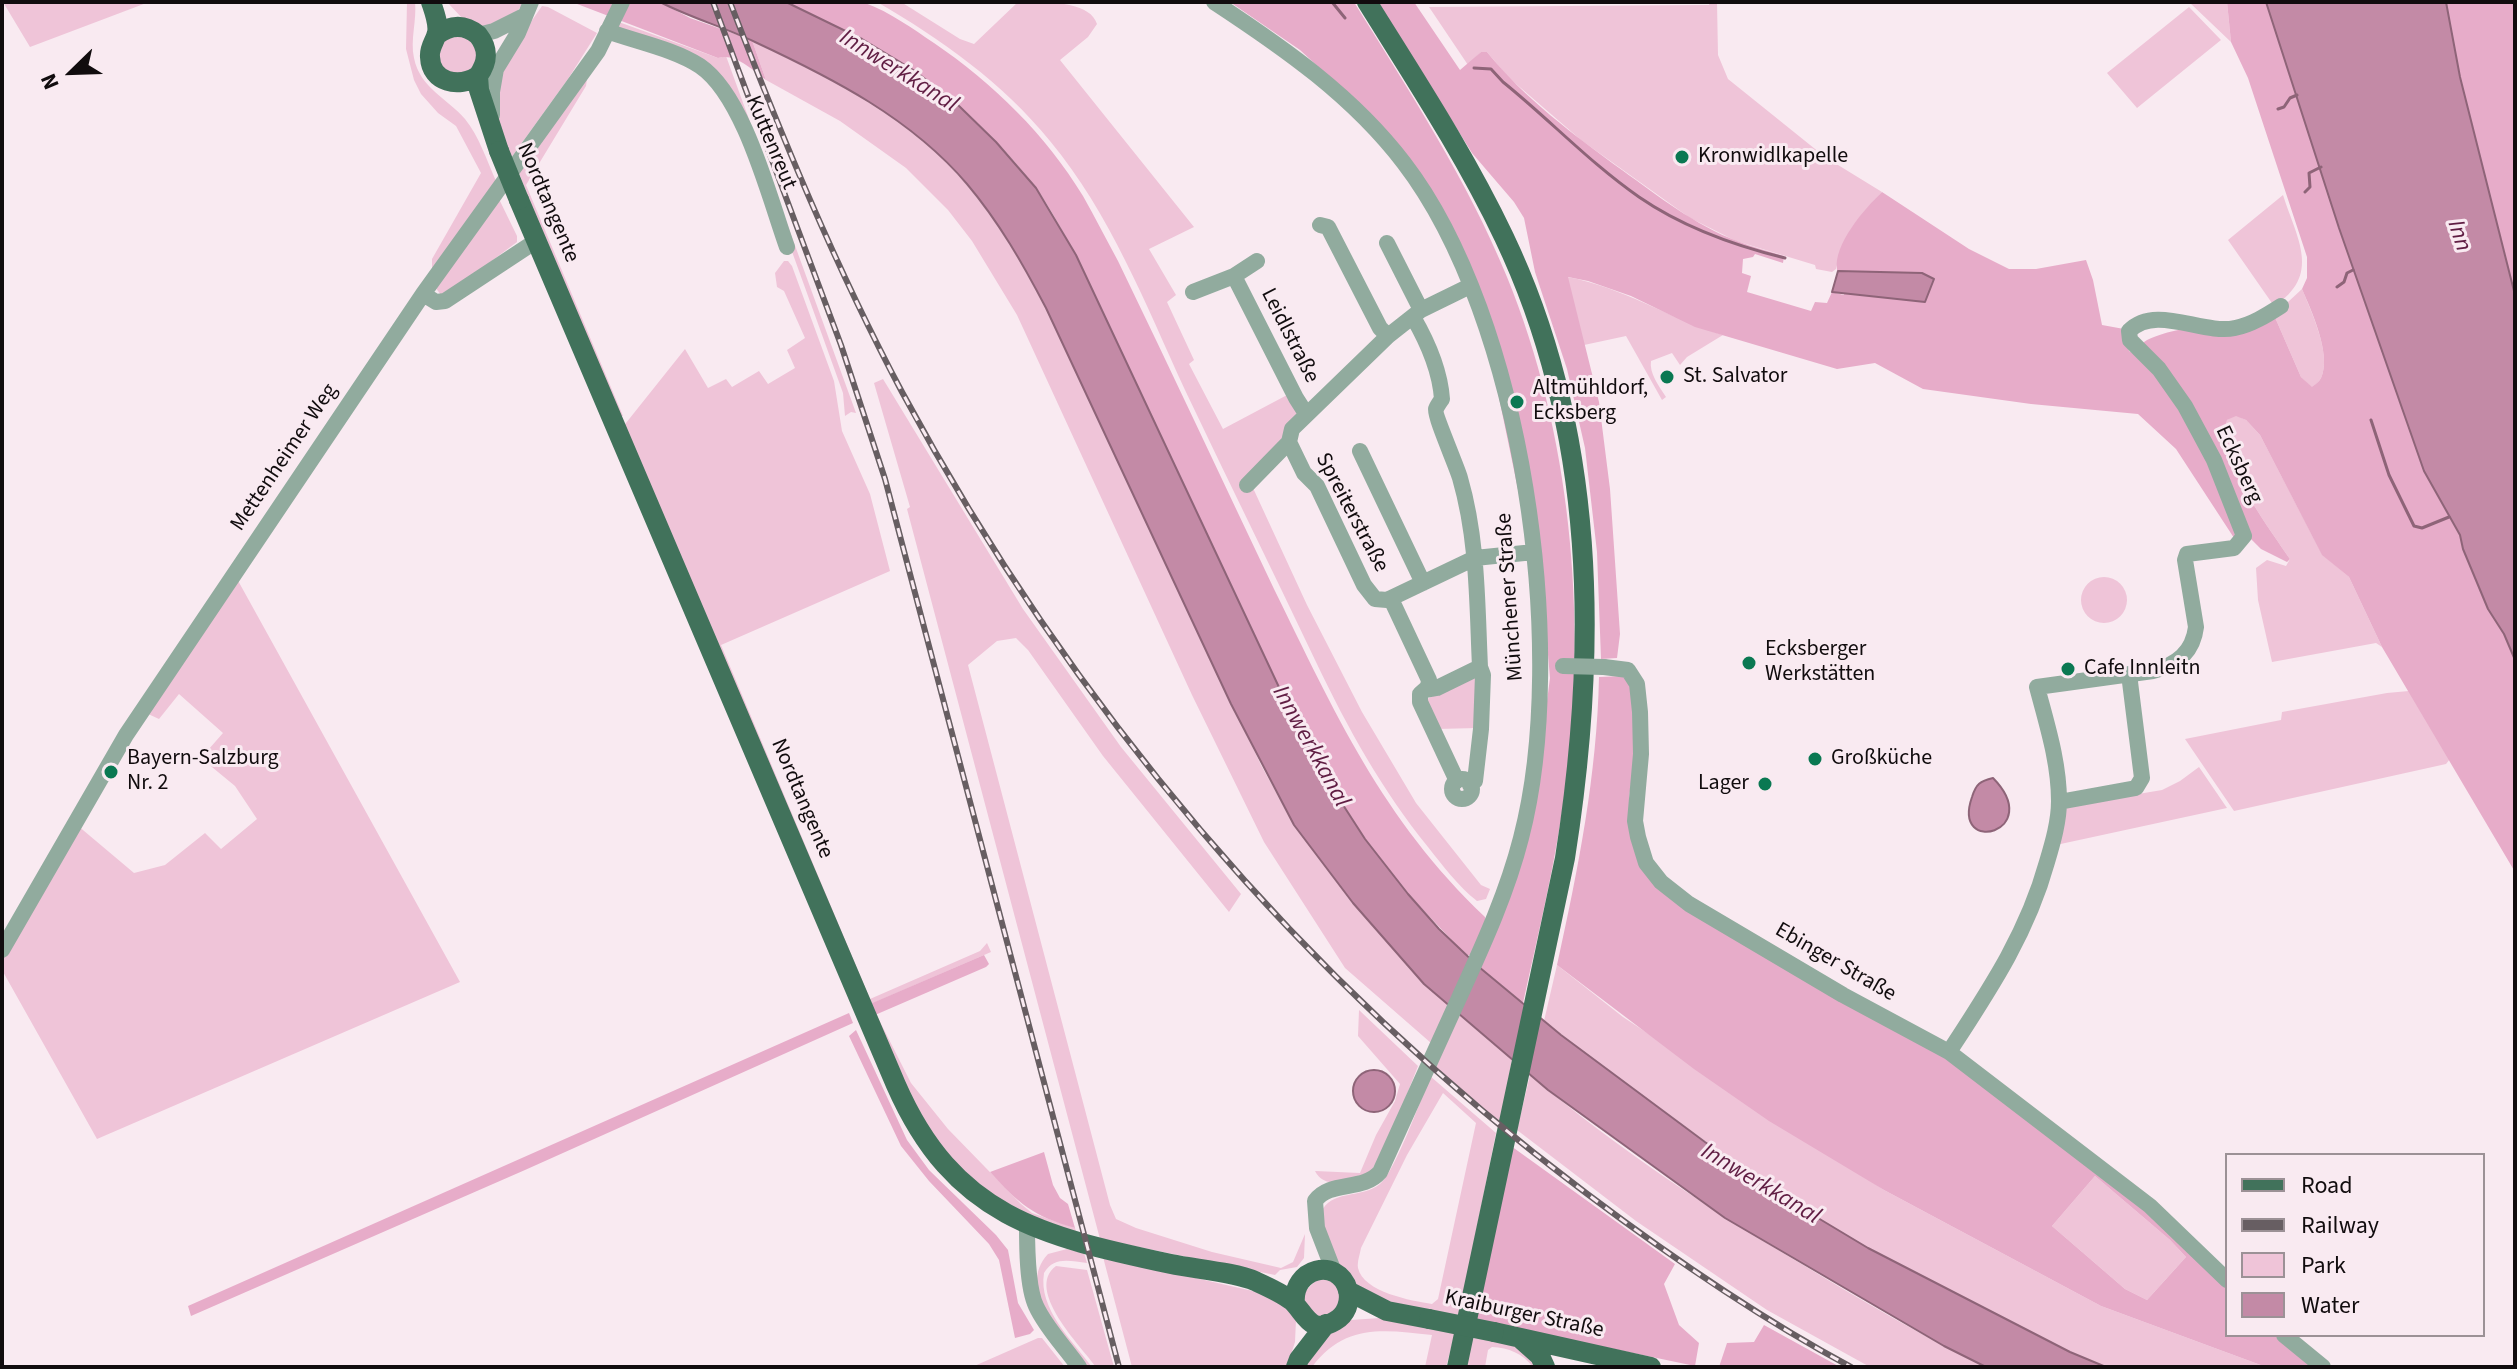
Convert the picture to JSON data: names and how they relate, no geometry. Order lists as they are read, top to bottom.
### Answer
{
  "streets": {
    "main road": ["Nordtangente", "Kraiburger Straße"],
    "street": [
      "Kuttenreut",
      "Leidlstraße",
      "Mettenheimer Weg",
      "Ecksberg",
      "Spreiterstraße",
      "Münchener Straße",
      "Ebinger Straße"
    ]
  },
  "crossings": [
    ["Kuttenreut", "Mettenheimer Weg"],
    ["Nordtangente", "Münchener Straße"],
    ["Nordtangente", "Kraiburger Straße"],
    ["Leidlstraße", "Spreiterstraße"],
    ["Spreiterstraße", "Münchener Straße"],
    ["Münchener Straße", "Ebinger Straße"],
    ["Münchener Straße", "Kraiburger Straße"]
  ],
  "water": ["Innwerkkanal", "Inn"],
  "places": [
    "Kronwidlkapelle",
    "St. Salvator",
    "Altmühldorf, Ecksberg",
    "Ecksberger Werkstätten",
    "Cafe Innleitn",
    "Großküche",
    "Bayern-Salzburg Nr. 2",
    "Lager"
  ],
  "legend": [
    "Road",
    "Railway",
    "Park",
    "Water"
  ],
  "north": "bottom left"
}
